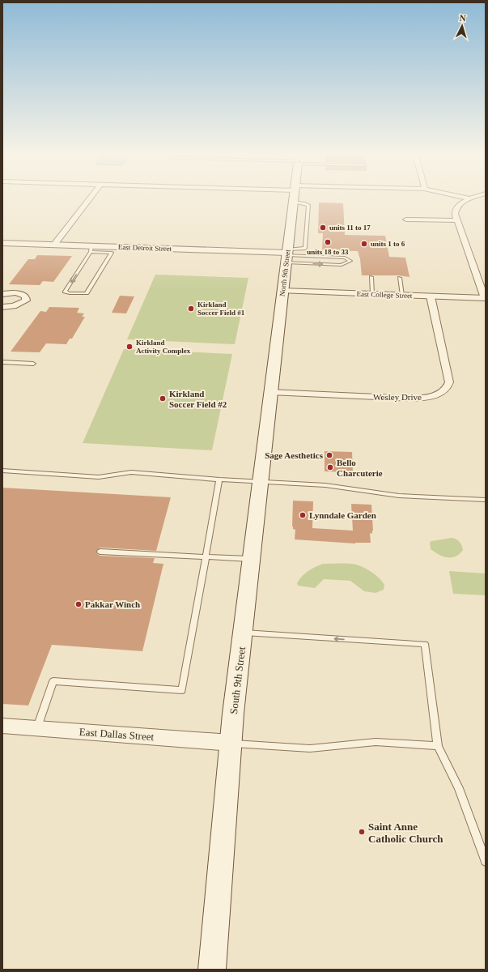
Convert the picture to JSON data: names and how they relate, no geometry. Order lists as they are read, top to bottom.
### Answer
{
  "streets": {
    "main road": ["North 9th Street", "South 9th Street"],
    "street": [
      "East Detroit Street",
      "East College Street",
      "Wesley Drive",
      "East Dallas Street"
    ]
  },
  "crossings": [
    ["East Detroit Street", "North 9th Street"],
    ["North 9th Street", "East College Street"],
    ["North 9th Street", "Wesley Drive"],
    ["North 9th Street", "South 9th Street"],
    ["East College Street", "Wesley Drive"],
    ["Wesley Drive", "South 9th Street"],
    ["South 9th Street", "East Dallas Street"]
  ],
  "places": [
    "units 11 to 17",
    "units 18 to 33",
    "units 1 to 6",
    "Kirkland Soccer Field #1",
    "Kirkland Activity Complex",
    "Kirkland Soccer Field #2",
    "Sage Aesthetics",
    "Bello Charcuterie",
    "Lynndale Garden",
    "Pakkar Winch",
    "Saint Anne Catholic Church"
  ],
  "north": "top"
}
